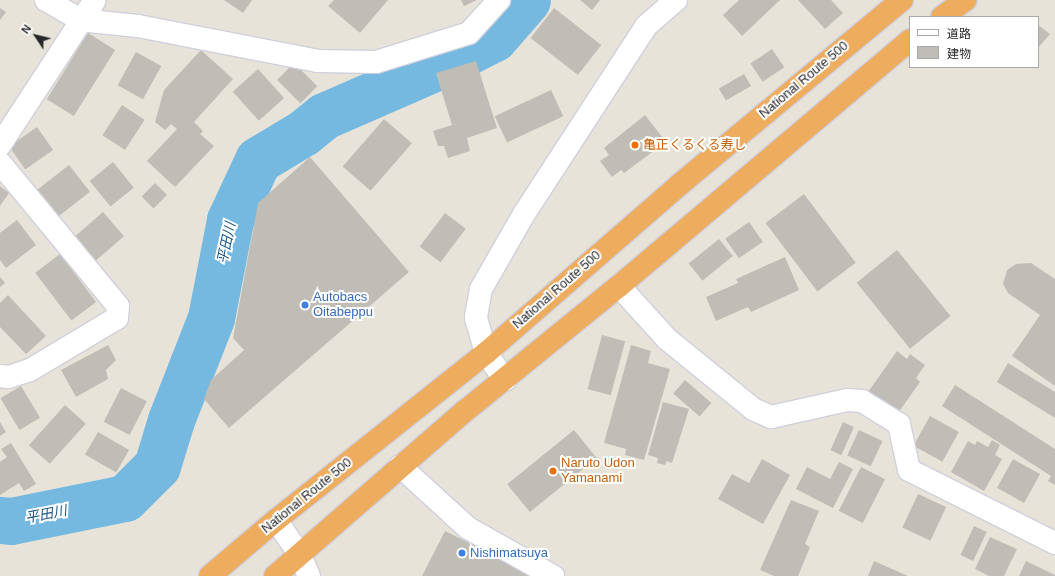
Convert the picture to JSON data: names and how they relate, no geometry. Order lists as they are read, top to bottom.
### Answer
{
  "streets": {
    "highway": ["National Route 500"]
  },
  "water": ["平田川"],
  "places": [
    "亀正くるくる寿し",
    "Autobacs Oitabeppu",
    "Naruto Udon Yamanami",
    "Nishimatsuya"
  ],
  "legend": ["道路", "建物"],
  "north": "top left"
}
